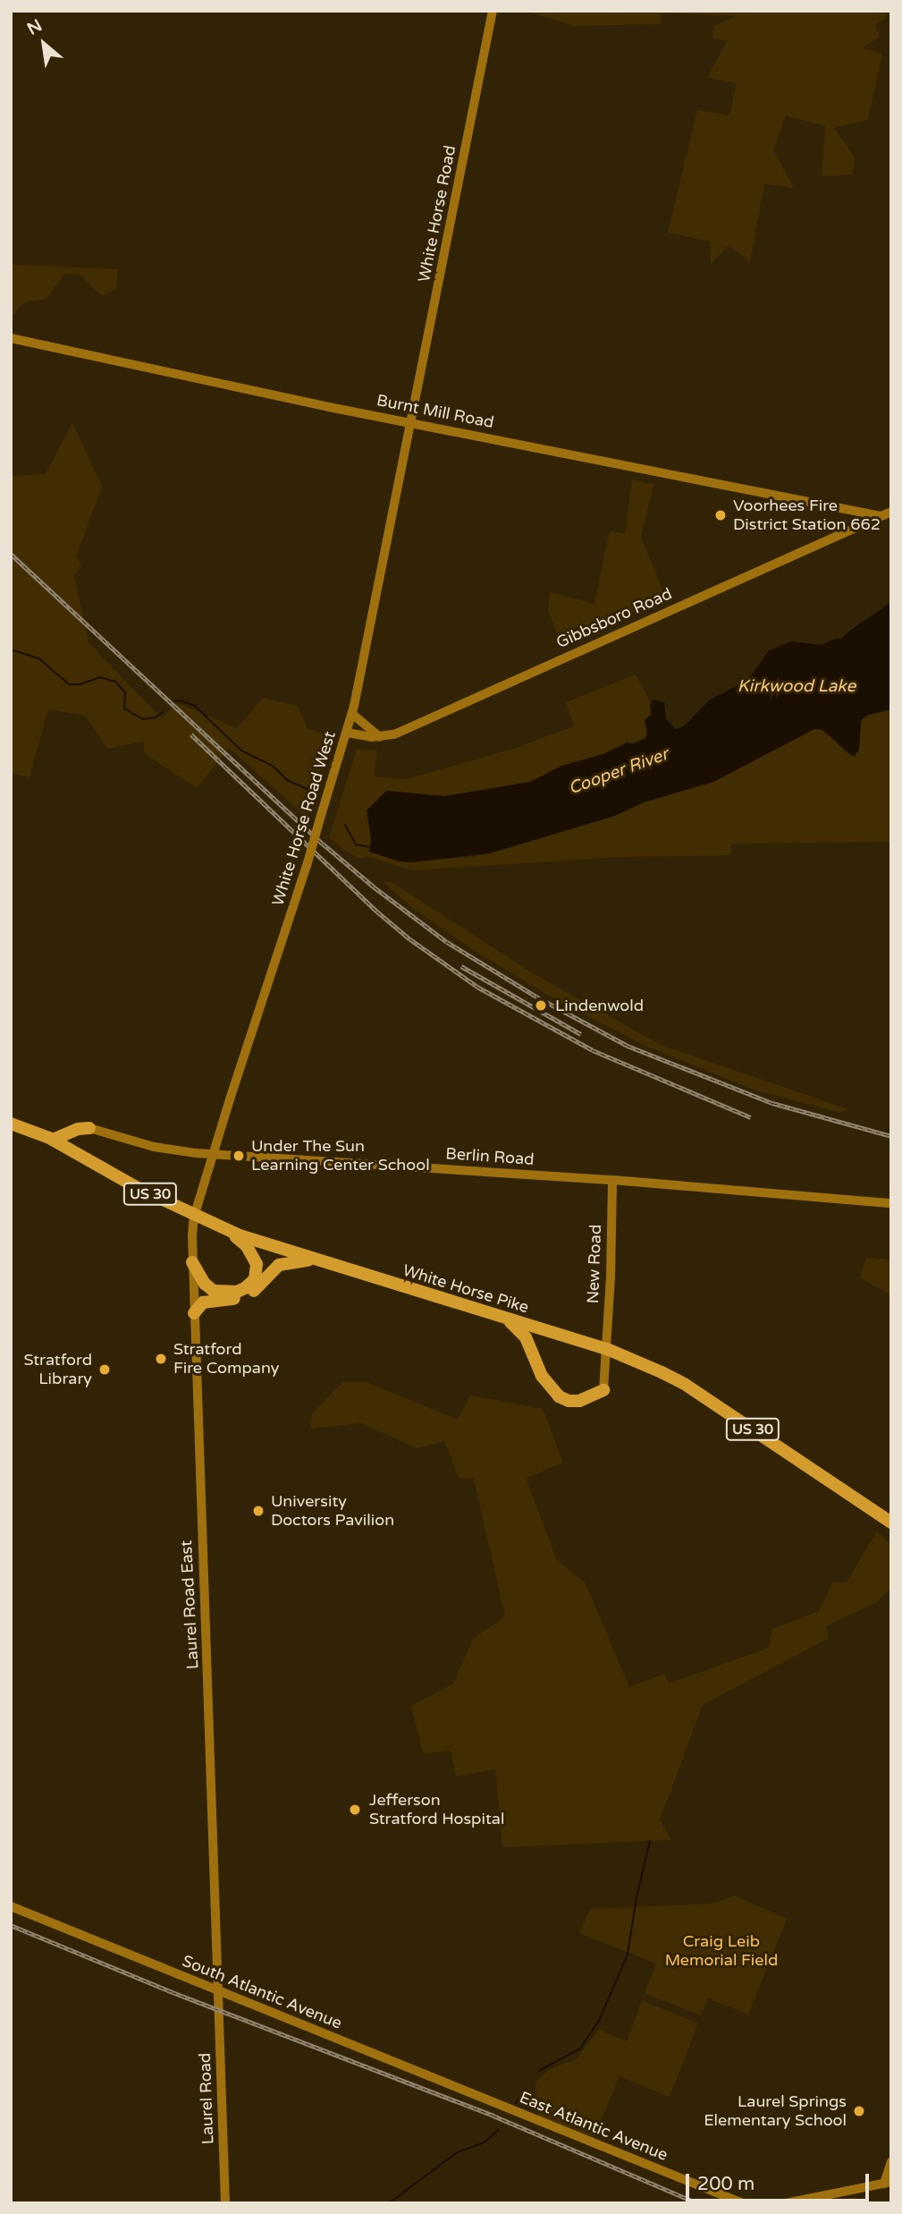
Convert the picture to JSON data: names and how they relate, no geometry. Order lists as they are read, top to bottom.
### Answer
{
  "streets": {
    "highway": ["US 30", "White Horse Pike"],
    "street": [
      "White Horse Road",
      "Burnt Mill Road",
      "Gibbsboro Road",
      "White Horse Road West",
      "Berlin Road",
      "New Road",
      "Laurel Road East",
      "South Atlantic Avenue",
      "Laurel Road",
      "East Atlantic Avenue"
    ]
  },
  "crossings": [
    ["White Horse Road", "Burnt Mill Road"],
    ["White Horse Road", "White Horse Road West"],
    ["Burnt Mill Road", "Gibbsboro Road"],
    ["Burnt Mill Road", "White Horse Road West"],
    ["Gibbsboro Road", "White Horse Road West"],
    ["White Horse Road West", "Berlin Road"],
    ["White Horse Road West", "White Horse Pike"],
    ["White Horse Road West", "Laurel Road East"],
    ["Berlin Road", "New Road"],
    ["New Road", "White Horse Pike"],
    ["White Horse Pike", "Laurel Road East"],
    ["Laurel Road East", "South Atlantic Avenue"],
    ["Laurel Road East", "Laurel Road"],
    ["South Atlantic Avenue", "Laurel Road"],
    ["South Atlantic Avenue", "East Atlantic Avenue"]
  ],
  "water": ["Kirkwood Lake", "Cooper River"],
  "parks": ["Craig Leib Memorial Field"],
  "places": [
    "Voorhees Fire District Station 662",
    "Lindenwold",
    "Under The Sun Learning Center School",
    "Stratford Fire Company",
    "Stratford Library",
    "University Doctors Pavilion",
    "Jefferson Stratford Hospital",
    "Laurel Springs Elementary School"
  ],
  "scale_bar": "200 m",
  "north": "top left"
}
